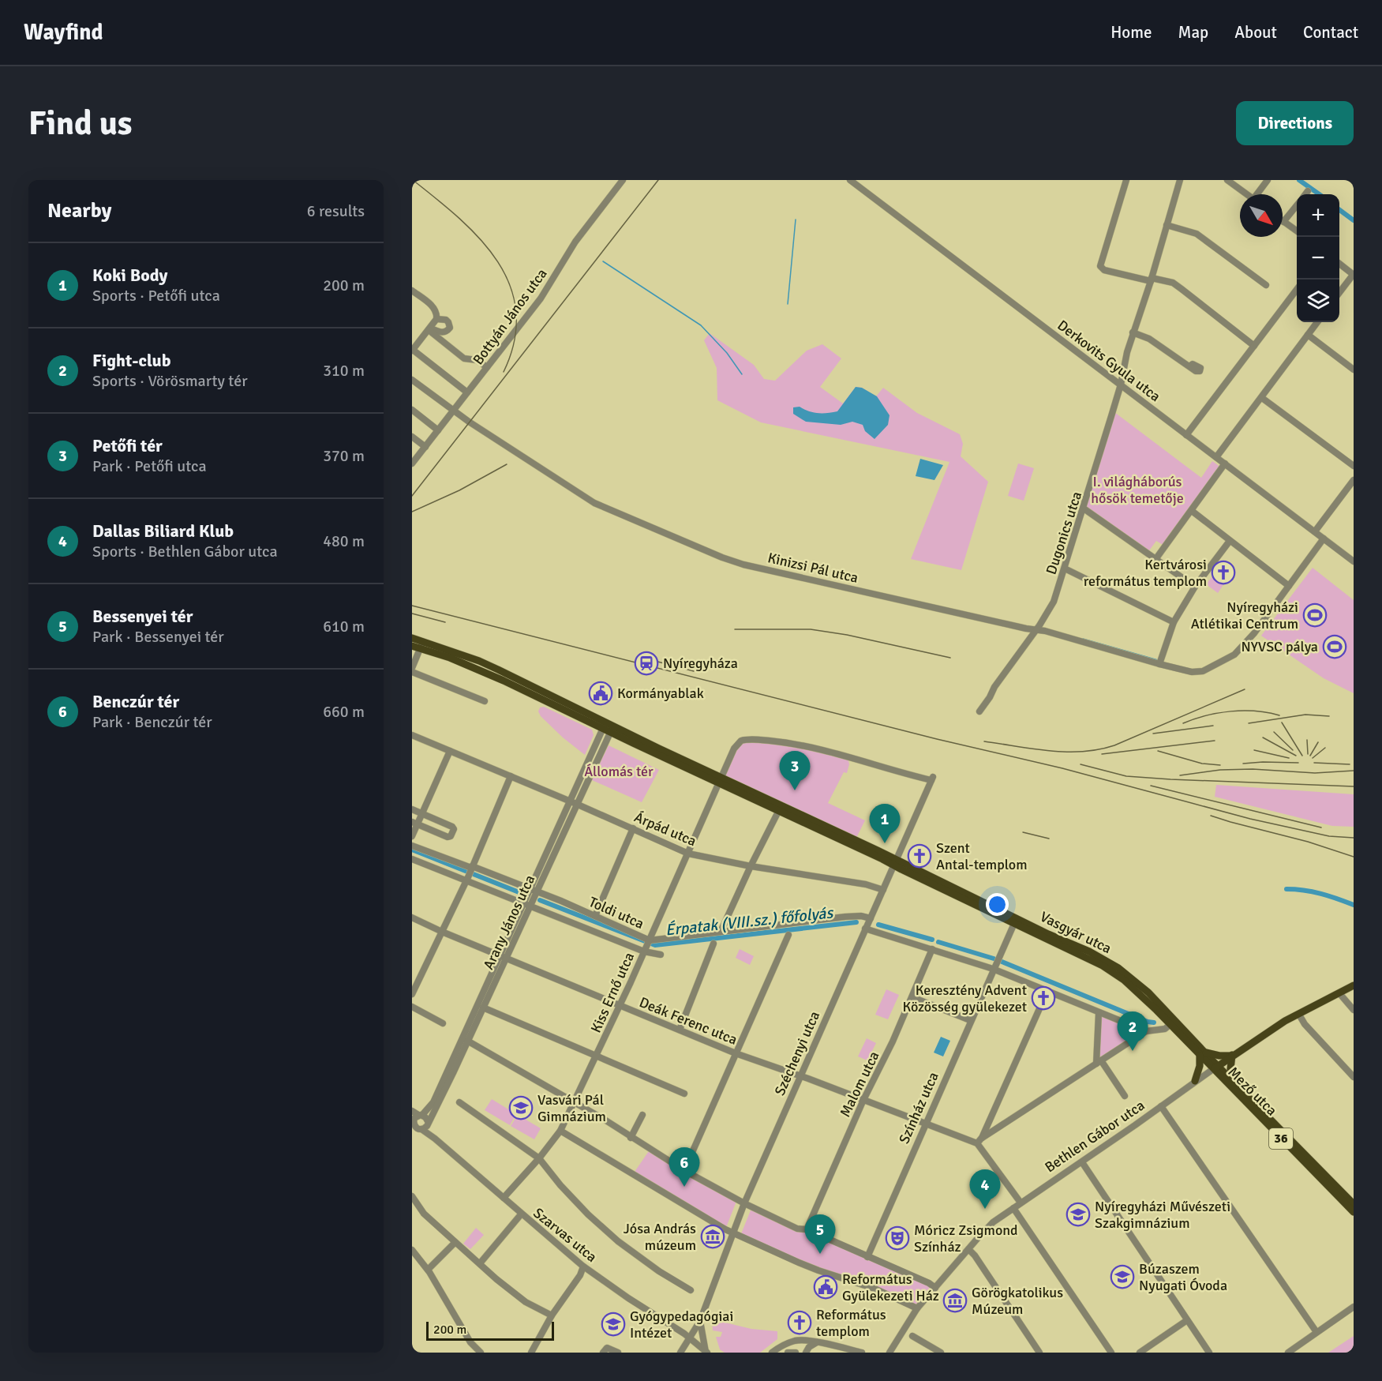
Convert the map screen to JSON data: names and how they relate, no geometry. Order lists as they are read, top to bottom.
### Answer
{
  "streets": {
    "main road": [
      "Vasgyár utca",
      "Mező utca",
      "Bethlen Gábor utca",
      "36"
    ],
    "street": [
      "Bottyán János utca",
      "Derkovits Gyula utca",
      "Dugonics utca",
      "Kinizsi Pál utca",
      "Árpád utca",
      "Toldi utca",
      "Arany János utca",
      "Kiss Ernő utca",
      "Deák Ferenc utca",
      "Széchenyi utca",
      "Malom utca",
      "Színház utca",
      "Szarvas utca"
    ]
  },
  "crossings": [
    ["Bottyán János utca", "Kinizsi Pál utca"],
    ["Derkovits Gyula utca", "Dugonics utca"],
    ["Dugonics utca", "Kinizsi Pál utca"],
    ["Árpád utca", "Arany János utca"],
    ["Árpád utca", "Kiss Ernő utca"],
    ["Árpád utca", "Széchenyi utca"],
    ["Toldi utca", "Arany János utca"],
    ["Toldi utca", "Kiss Ernő utca"],
    ["Toldi utca", "Széchenyi utca"],
    ["Arany János utca", "Deák Ferenc utca"],
    ["Arany János utca", "Szarvas utca"],
    ["Vasgyár utca", "Széchenyi utca"],
    ["Vasgyár utca", "Mező utca"],
    ["Vasgyár utca", "Színház utca"],
    ["Vasgyár utca", "Bethlen Gábor utca"],
    ["Kiss Ernő utca", "Deák Ferenc utca"],
    ["Kiss Ernő utca", "Széchenyi utca"],
    ["Kiss Ernő utca", "Szarvas utca"],
    ["Deák Ferenc utca", "Széchenyi utca"],
    ["Deák Ferenc utca", "Malom utca"],
    ["Deák Ferenc utca", "Színház utca"],
    ["Széchenyi utca", "Szarvas utca"],
    ["Mező utca", "Bethlen Gábor utca"]
  ],
  "water": ["Érpatak (VIII.sz.) főfolyás"],
  "parks": ["I. világháborús hősök temetője", "Állomás tér"],
  "places": {
    "church": [
      "Kertvárosi református templom",
      "Szent Antal-templom",
      "Keresztény Advent Közösség gyülekezet",
      "Református templom"
    ],
    "sports": ["Nyíregyházi Atlétikai Centrum", "NYVSC pálya"],
    "station": ["Nyíregyháza"],
    "public building": ["Kormányablak", "Református Gyülekezeti Ház"],
    "school or university": [
      "Vasvári Pál Gimnázium",
      "Nyíregyházi Művészeti Szakgimnázium",
      "Búzaszem Nyugati Óvoda",
      "Gyógypedagógiai Intézet"
    ],
    "museum": ["Jósa András múzeum", "Görögkatolikus Múzeum"],
    "theatre": ["Móricz Zsigmond Színház"]
  },
  "scale_bar": "200 m",
  "north": "bottom right",
  "page": {
    "header": "Wayfind",
    "nav": [
      "Home",
      "Map",
      "About",
      "Contact"
    ],
    "buttons": "Directions",
    "title": "Find us",
    "heading": ["Nearby", "6 results"],
    "map_buttons": ["+", "−"],
    "list": [
      {
        "mark": "1",
        "name": "Koki Body",
        "note": "Sports · Petőfi utca",
        "value": "200 m"
      },
      {
        "mark": "2",
        "name": "Fight-club",
        "note": "Sports · Vörösmarty tér",
        "value": "310 m"
      },
      {
        "mark": "3",
        "name": "Petőfi tér",
        "note": "Park · Petőfi utca",
        "value": "370 m"
      },
      {
        "mark": "4",
        "name": "Dallas Biliard Klub",
        "note": "Sports · Bethlen Gábor utca",
        "value": "480 m"
      },
      {
        "mark": "5",
        "name": "Bessenyei tér",
        "note": "Park · Bessenyei tér",
        "value": "610 m"
      },
      {
        "mark": "6",
        "name": "Benczúr tér",
        "note": "Park · Benczúr tér",
        "value": "660 m"
      }
    ],
    "pins": [
      "3",
      "1",
      "2",
      "6",
      "4",
      "5"
    ],
    "scale": "200 m"
  }
}
